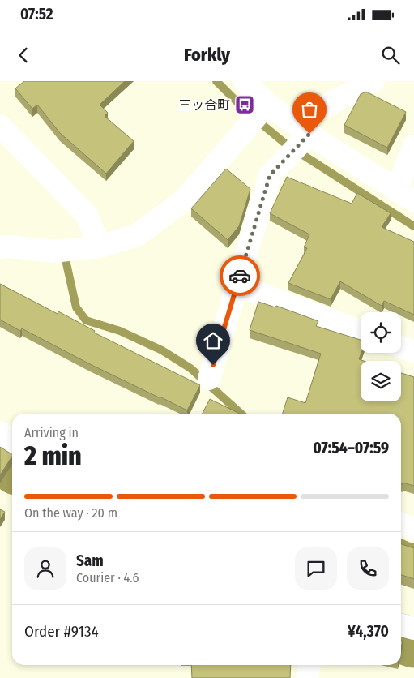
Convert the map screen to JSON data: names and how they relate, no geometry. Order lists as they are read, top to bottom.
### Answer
{
  "places": {
    "bus stop": ["三ッ合町"]
  },
  "page": {
    "status": "07:52",
    "header": "Forkly",
    "heading": ["2 min", "Arriving in", "07:54–07:59"],
    "panel": [
      "Sam",
      "Courier · 4.6",
      "Order #9134",
      "¥4,370"
    ],
    "bar": "On the way · 20 m"
  }
}
